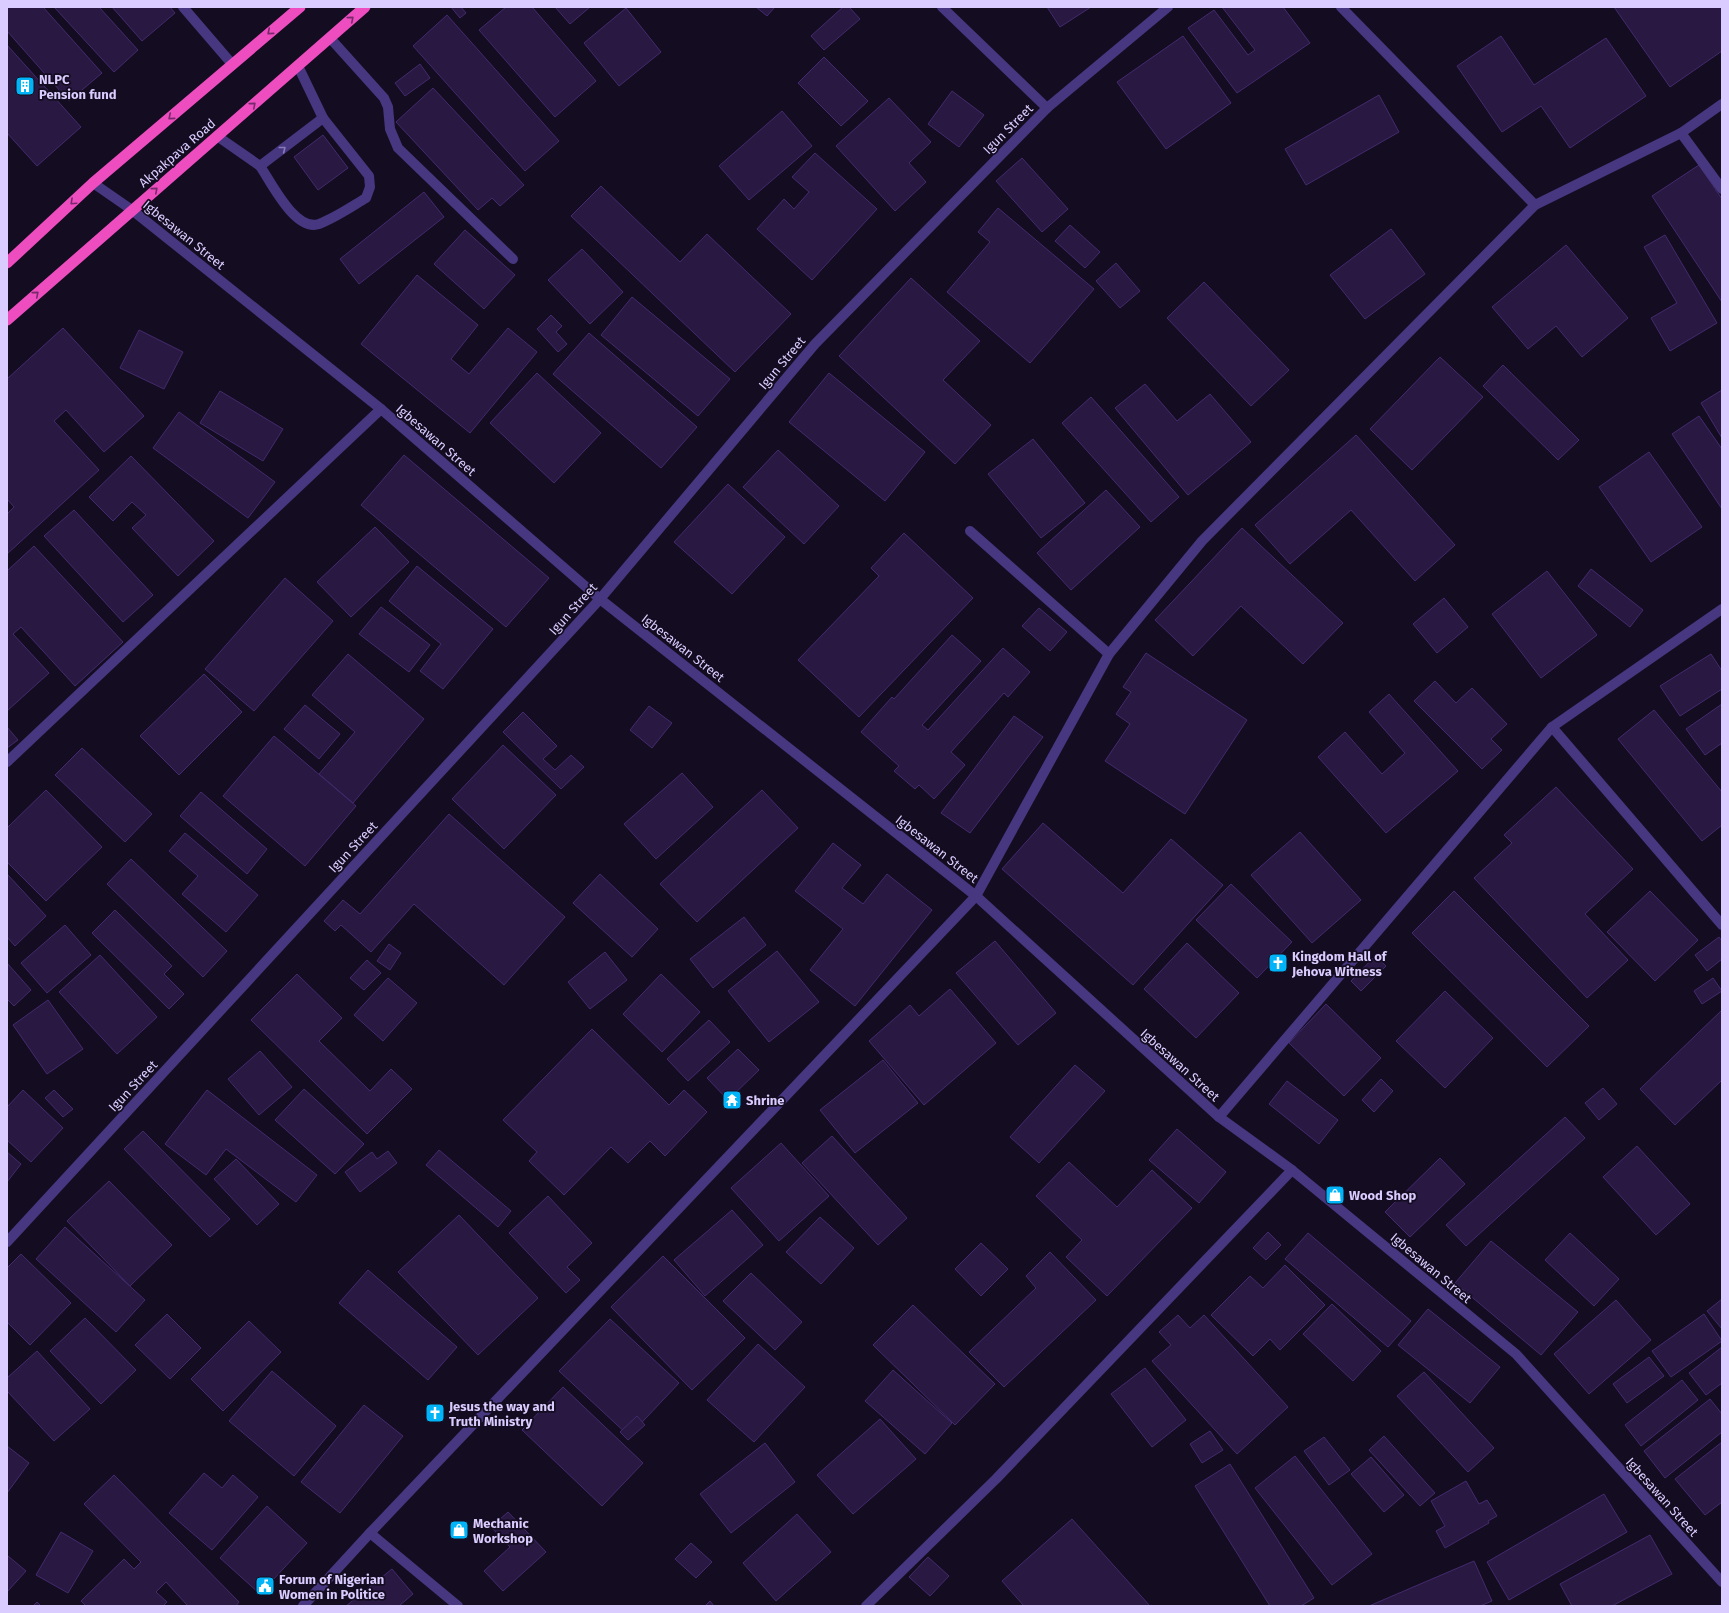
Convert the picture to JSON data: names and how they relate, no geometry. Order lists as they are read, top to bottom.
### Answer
{
  "streets": {
    "highway": ["Akpakpava Road"],
    "street": ["Igun Street", "Igbesawan Street"]
  },
  "crossings": [
    ["Igun Street", "Igbesawan Street"],
    ["Akpakpava Road", "Igbesawan Street"]
  ],
  "places": {
    "building": ["NLPC Pension fund"],
    "church": ["Kingdom Hall of Jehova Witness", "Jesus the way and Truth Ministry"],
    "temple": ["Shrine"],
    "shop": ["Wood Shop", "Mechanic Workshop"],
    "public building": ["Forum of Nigerian Women in Politice"]
  }
}
